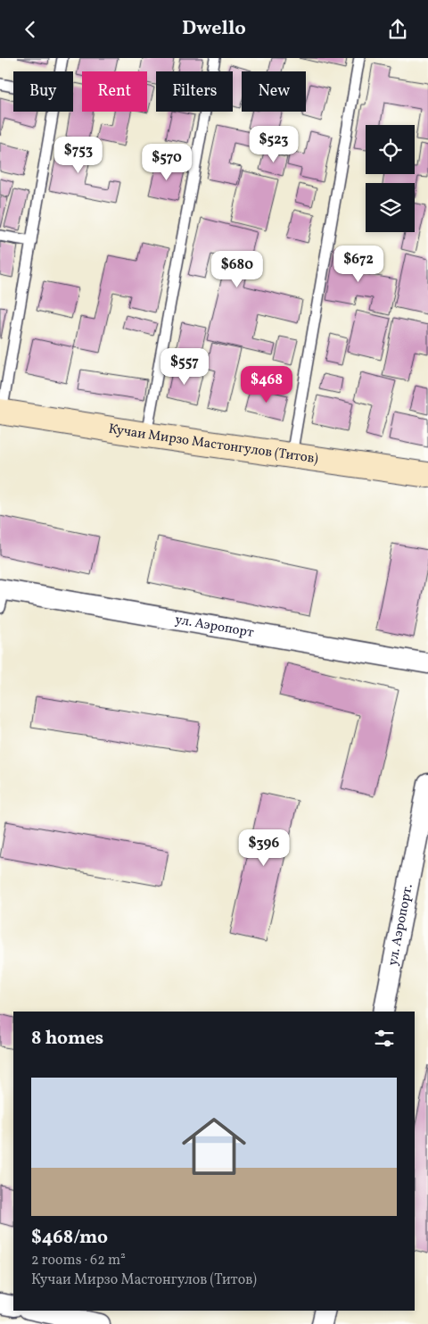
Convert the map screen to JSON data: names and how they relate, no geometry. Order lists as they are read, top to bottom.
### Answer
{
  "streets": {
    "street": ["Кучаи Мирзо Мастонгулов (Титов)", "ул. Аэропорт", "ул. Аэропорт."]
  },
  "page": {
    "header": "Dwello",
    "chip": [
      "Buy",
      "Rent",
      "Filters",
      "New"
    ],
    "price": [
      "$523",
      "$753",
      "$570",
      "$672",
      "$680",
      "$557",
      "$468",
      "$396"
    ],
    "heading": "8 homes",
    "list": [
      {
        "name": "$468/mo",
        "note": "2 rooms · 62 m² · Кучаи Мирзо Мастонгулов (Титов)"
      }
    ]
  }
}
